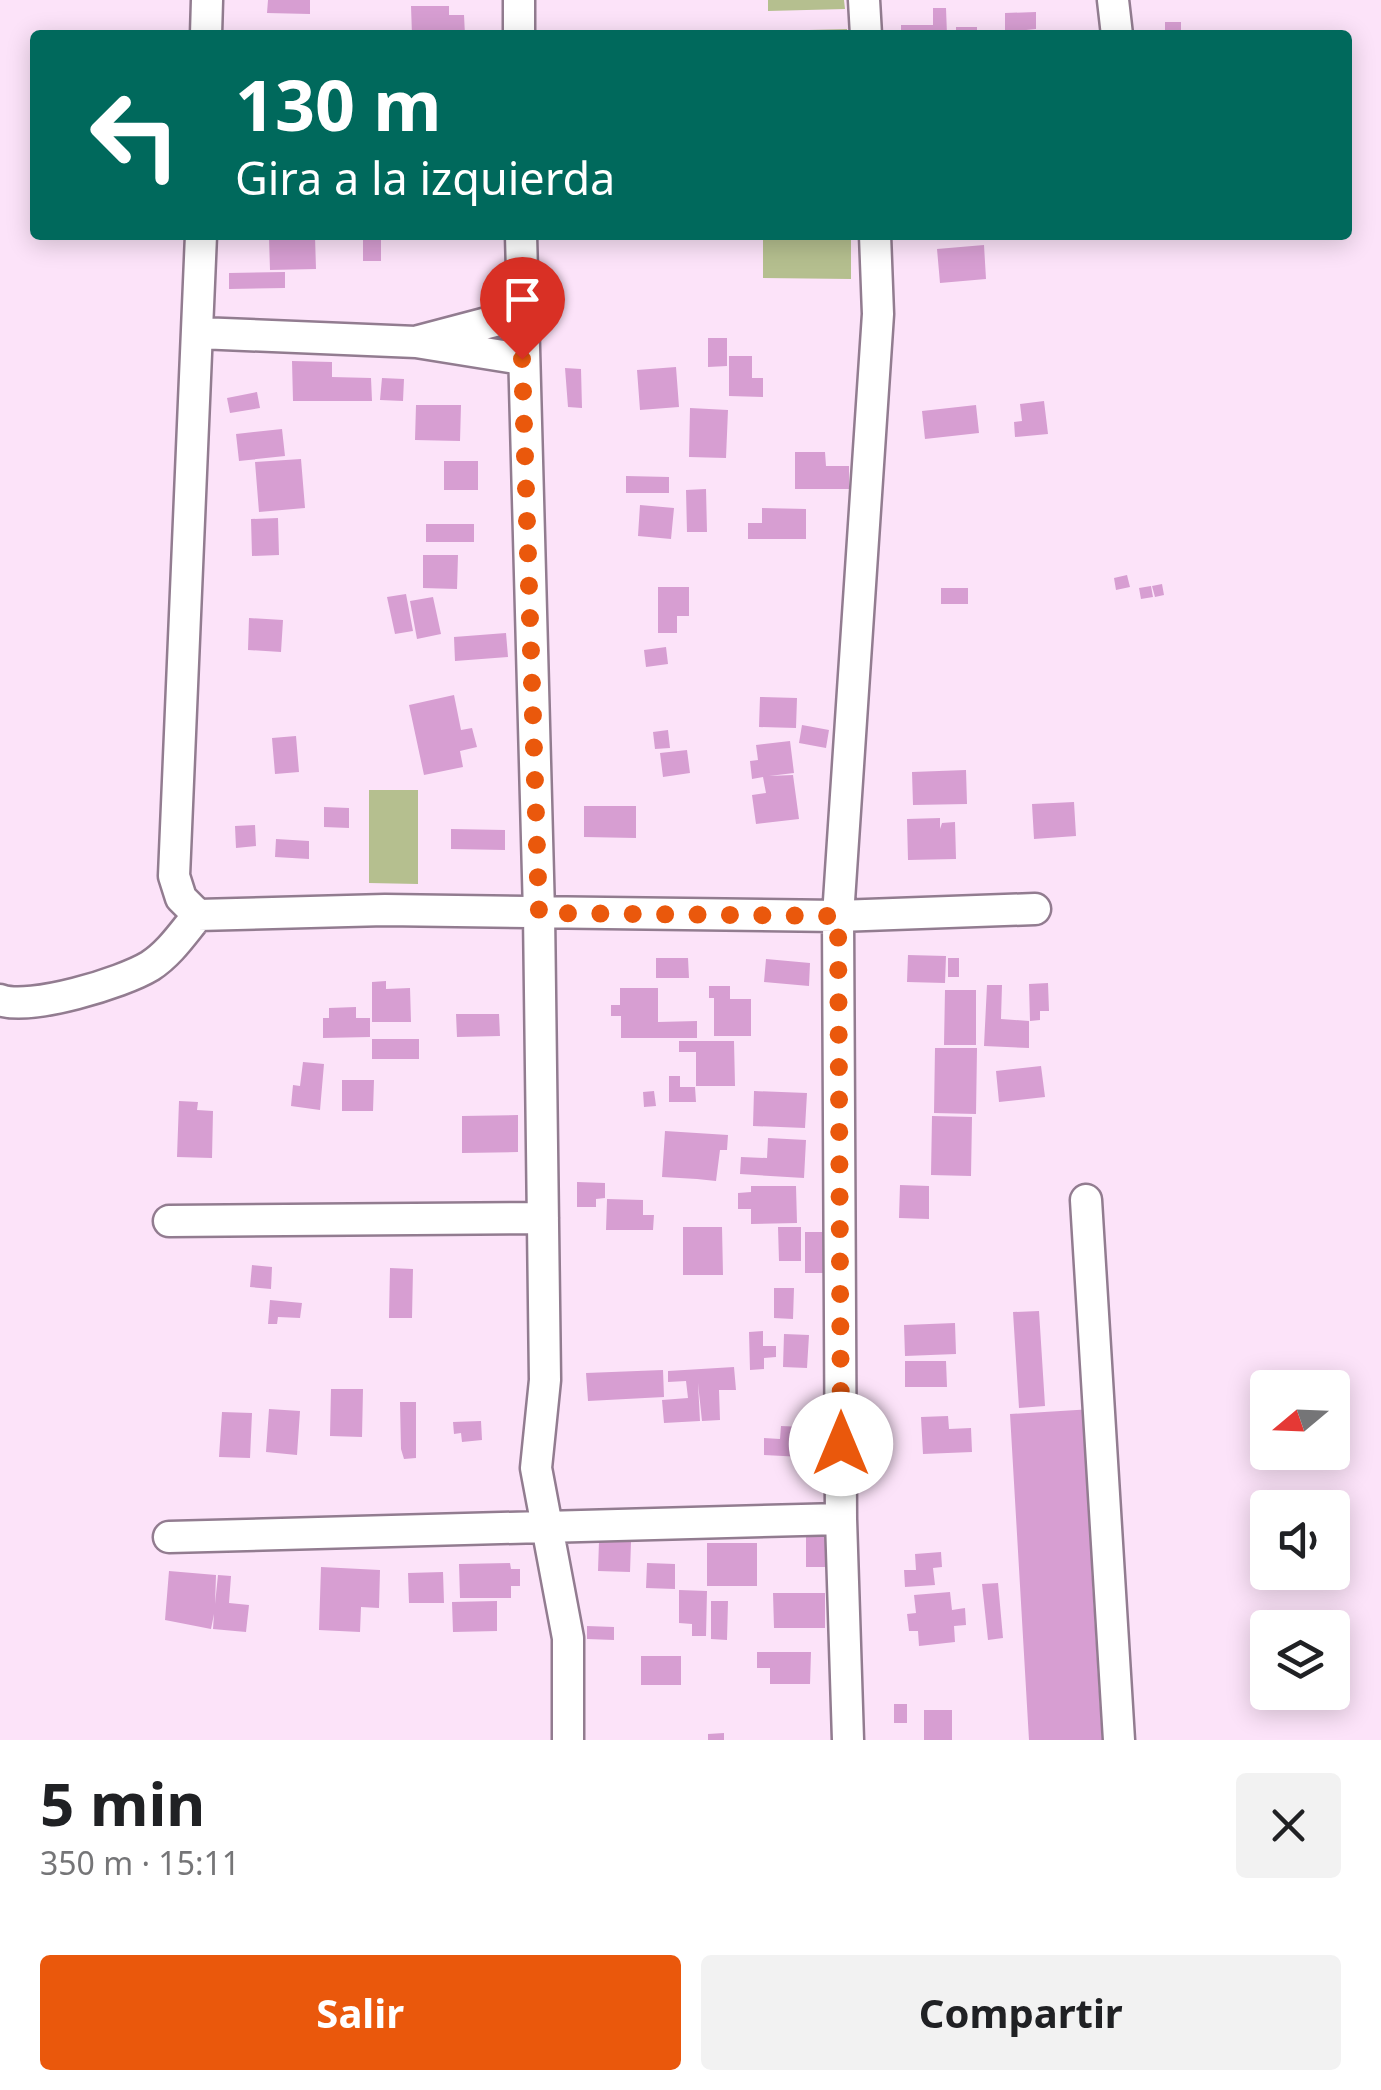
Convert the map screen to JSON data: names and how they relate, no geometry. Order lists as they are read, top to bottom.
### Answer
{
  "north": "left",
  "page": {
    "turn": ["130 m", "Gira a la izquierda"],
    "heading": ["5 min", "350 m · 15:11"],
    "buttons": ["Salir", "Compartir"]
  }
}
